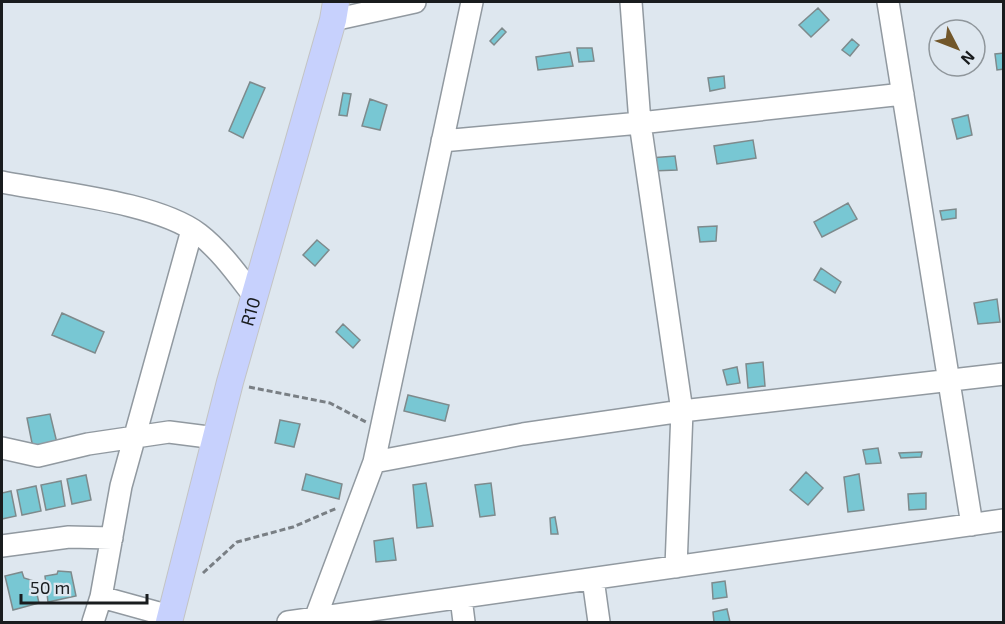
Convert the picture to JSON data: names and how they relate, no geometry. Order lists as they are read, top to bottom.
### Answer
{
  "streets": {
    "main road": ["R10"]
  },
  "scale_bar": "50 m",
  "north": "bottom right"
}
